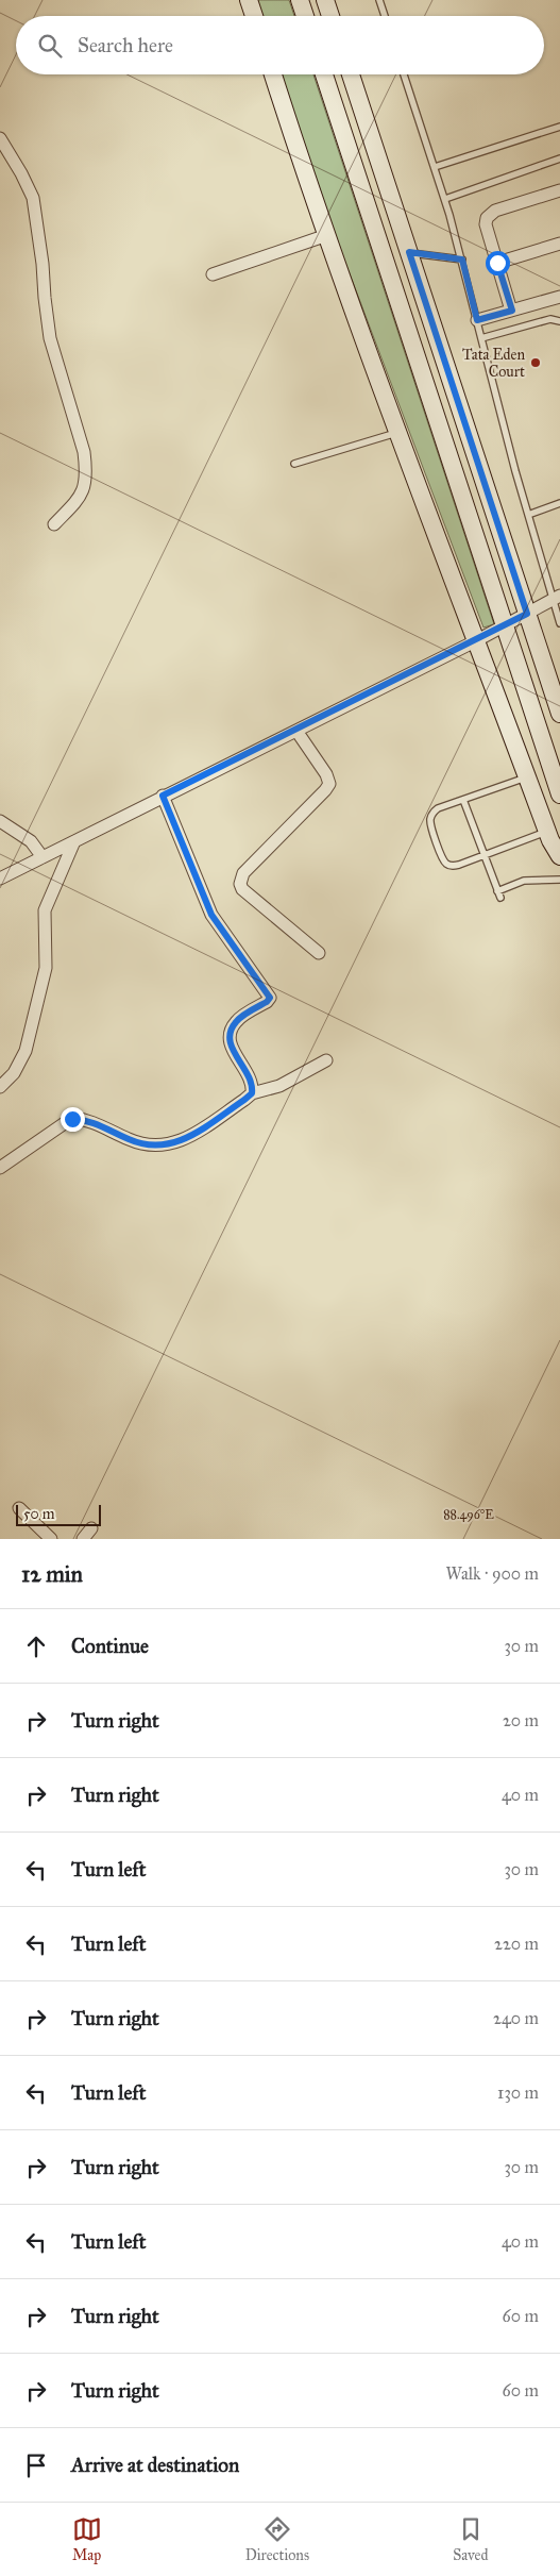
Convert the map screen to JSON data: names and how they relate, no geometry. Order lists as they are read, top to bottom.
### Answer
{
  "places": ["Tata Eden Court"],
  "scale_bar": "50 m",
  "page": {
    "search": "Search here",
    "scale": "50 m",
    "heading": ["12 min", "Walk · 900 m"],
    "list": [
      ["Continue", "30 m"],
      ["Turn right", "20 m"],
      ["Turn right", "40 m"],
      ["Turn left", "30 m"],
      ["Turn left", "220 m"],
      ["Turn right", "240 m"],
      ["Turn left", "130 m"],
      ["Turn right", "30 m"],
      ["Turn left", "40 m"],
      ["Turn right", "60 m"],
      ["Turn right", "60 m"],
      "Arrive at destination"
    ],
    "nav": ["Map", "Directions", "Saved"]
  },
  "coordinates": ["88.496°E"]
}
